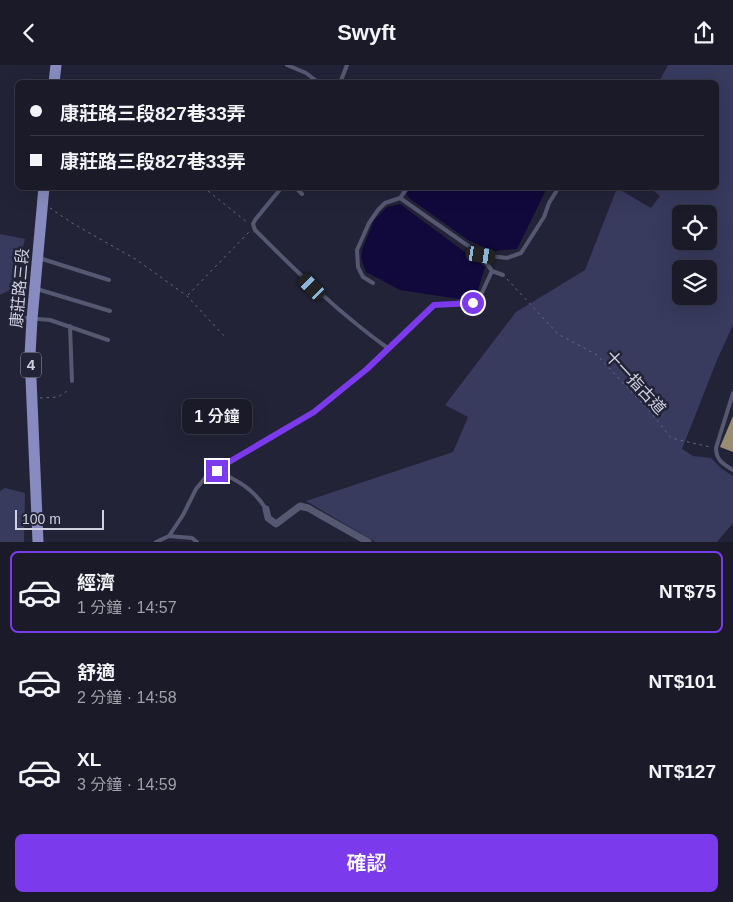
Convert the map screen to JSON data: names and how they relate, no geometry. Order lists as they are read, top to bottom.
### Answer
{
  "streets": {
    "main road": ["康莊路三段", "4"],
    "path": ["十一指古道"]
  },
  "scale_bar": "100 m",
  "page": {
    "header": "Swyft",
    "banner": ["康莊路三段827巷33弄", "康莊路三段827巷33弄"],
    "bubble": "1 分鐘",
    "scale": "100 m",
    "list": [
      {
        "name": "經濟",
        "note": "1 分鐘 · 14:57",
        "value": "NT$75"
      },
      {
        "name": "舒適",
        "note": "2 分鐘 · 14:58",
        "value": "NT$101"
      },
      {
        "name": "XL",
        "note": "3 分鐘 · 14:59",
        "value": "NT$127"
      }
    ],
    "buttons": "確認"
  }
}
